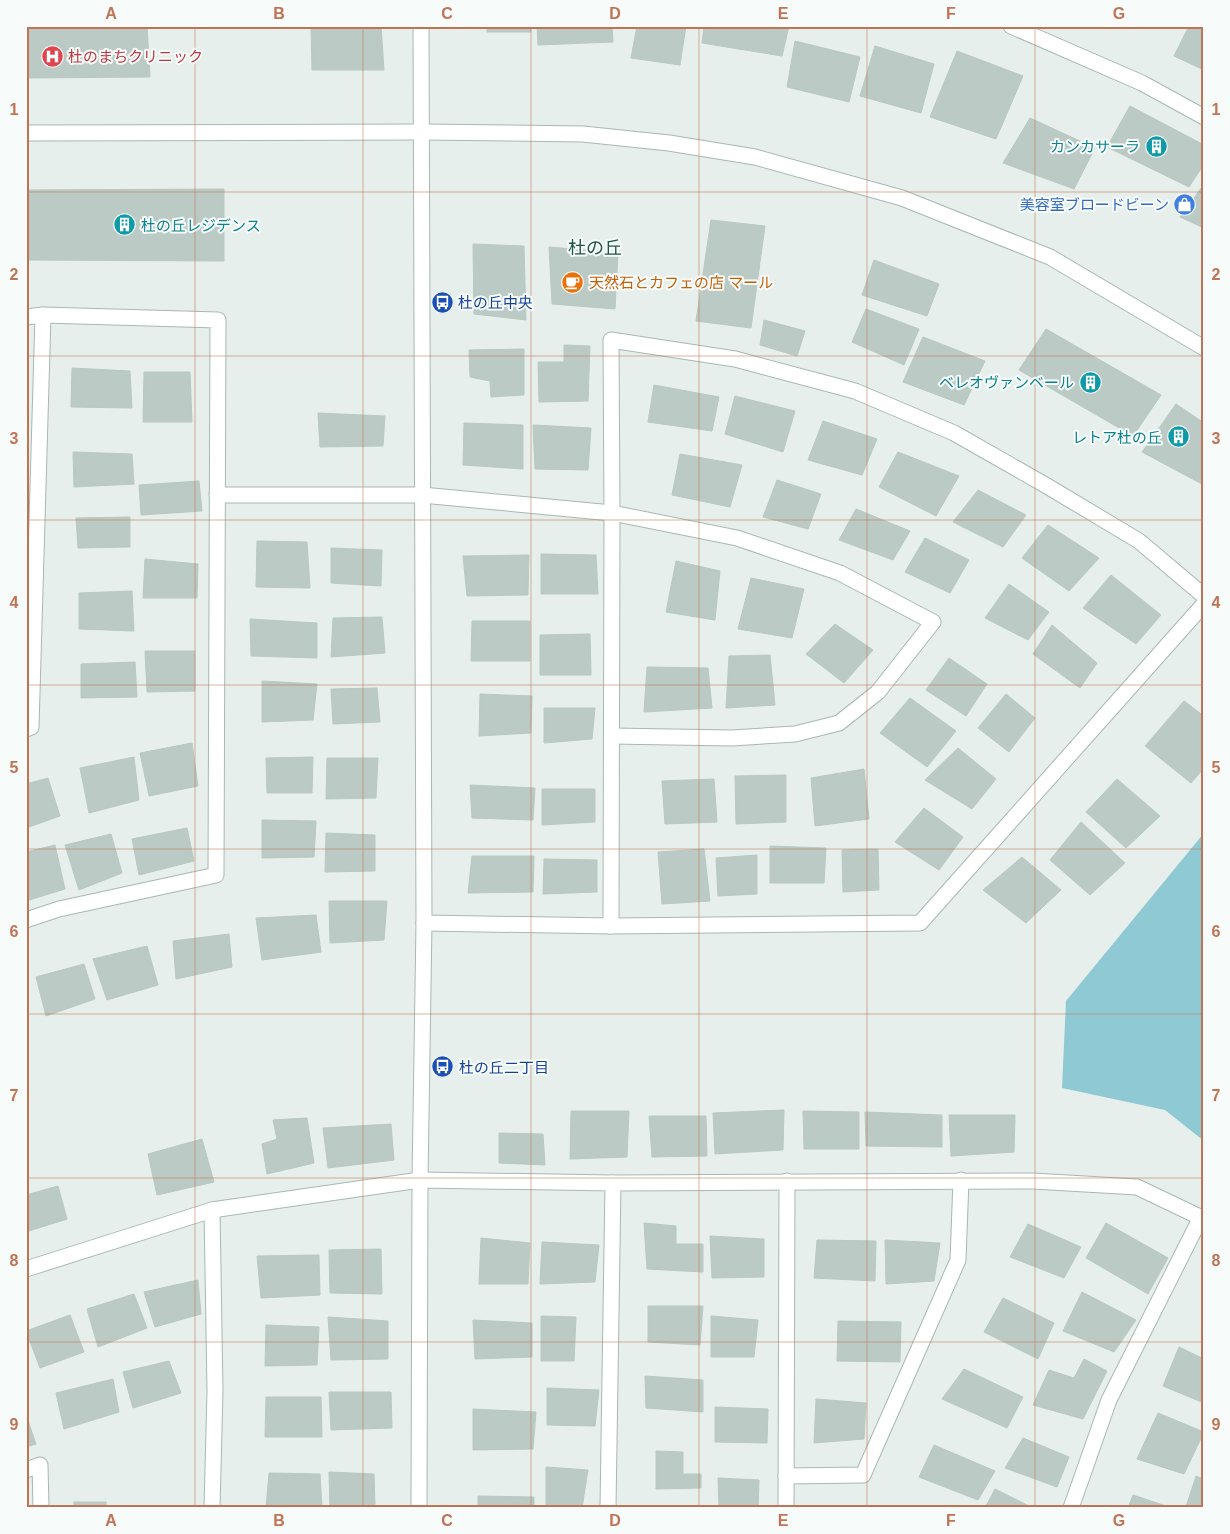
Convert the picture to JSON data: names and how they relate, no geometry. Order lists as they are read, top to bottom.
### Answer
{
  "districts": ["杜の丘"],
  "places": {
    "hospital": ["杜のまちクリニック"],
    "building": [
      "カンカサーラ",
      "杜の丘レジデンス",
      "ベレオヴァンベール",
      "レトア杜の丘"
    ],
    "shop": ["美容室ブロードビーン"],
    "cafe": ["天然石とカフェの店 マール"],
    "bus stop": ["杜の丘中央", "杜の丘二丁目"]
  },
  "grid": {
    "columns": [
      "A",
      "B",
      "C",
      "D",
      "E",
      "F",
      "G"
    ],
    "rows": [
      "1",
      "2",
      "3",
      "4",
      "5",
      "6",
      "7",
      "8",
      "9"
    ]
  }
}
